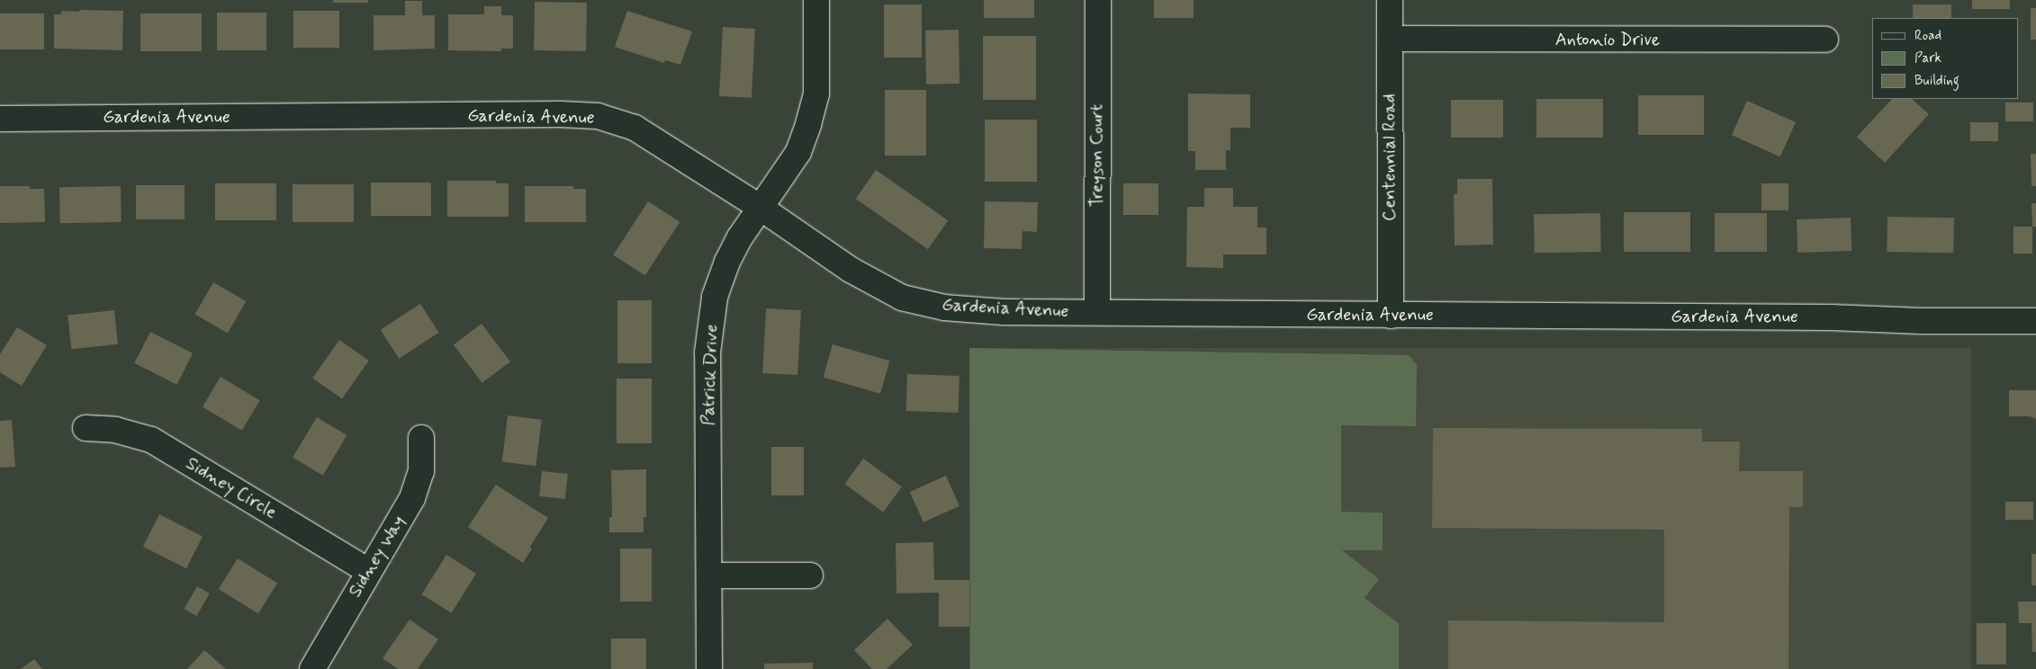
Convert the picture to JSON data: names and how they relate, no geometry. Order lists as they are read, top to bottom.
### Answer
{
  "streets": {
    "street": [
      "Antonio Drive",
      "Gardenia Avenue",
      "Treyson Court",
      "Centennial Road",
      "Patrick Drive",
      "Sidney Circle",
      "Sidney Way"
    ]
  },
  "crossings": [
    ["Antonio Drive", "Centennial Road"],
    ["Gardenia Avenue", "Treyson Court"],
    ["Gardenia Avenue", "Centennial Road"],
    ["Gardenia Avenue", "Patrick Drive"],
    ["Sidney Circle", "Sidney Way"]
  ],
  "legend": ["Road", "Park", "Building"]
}
